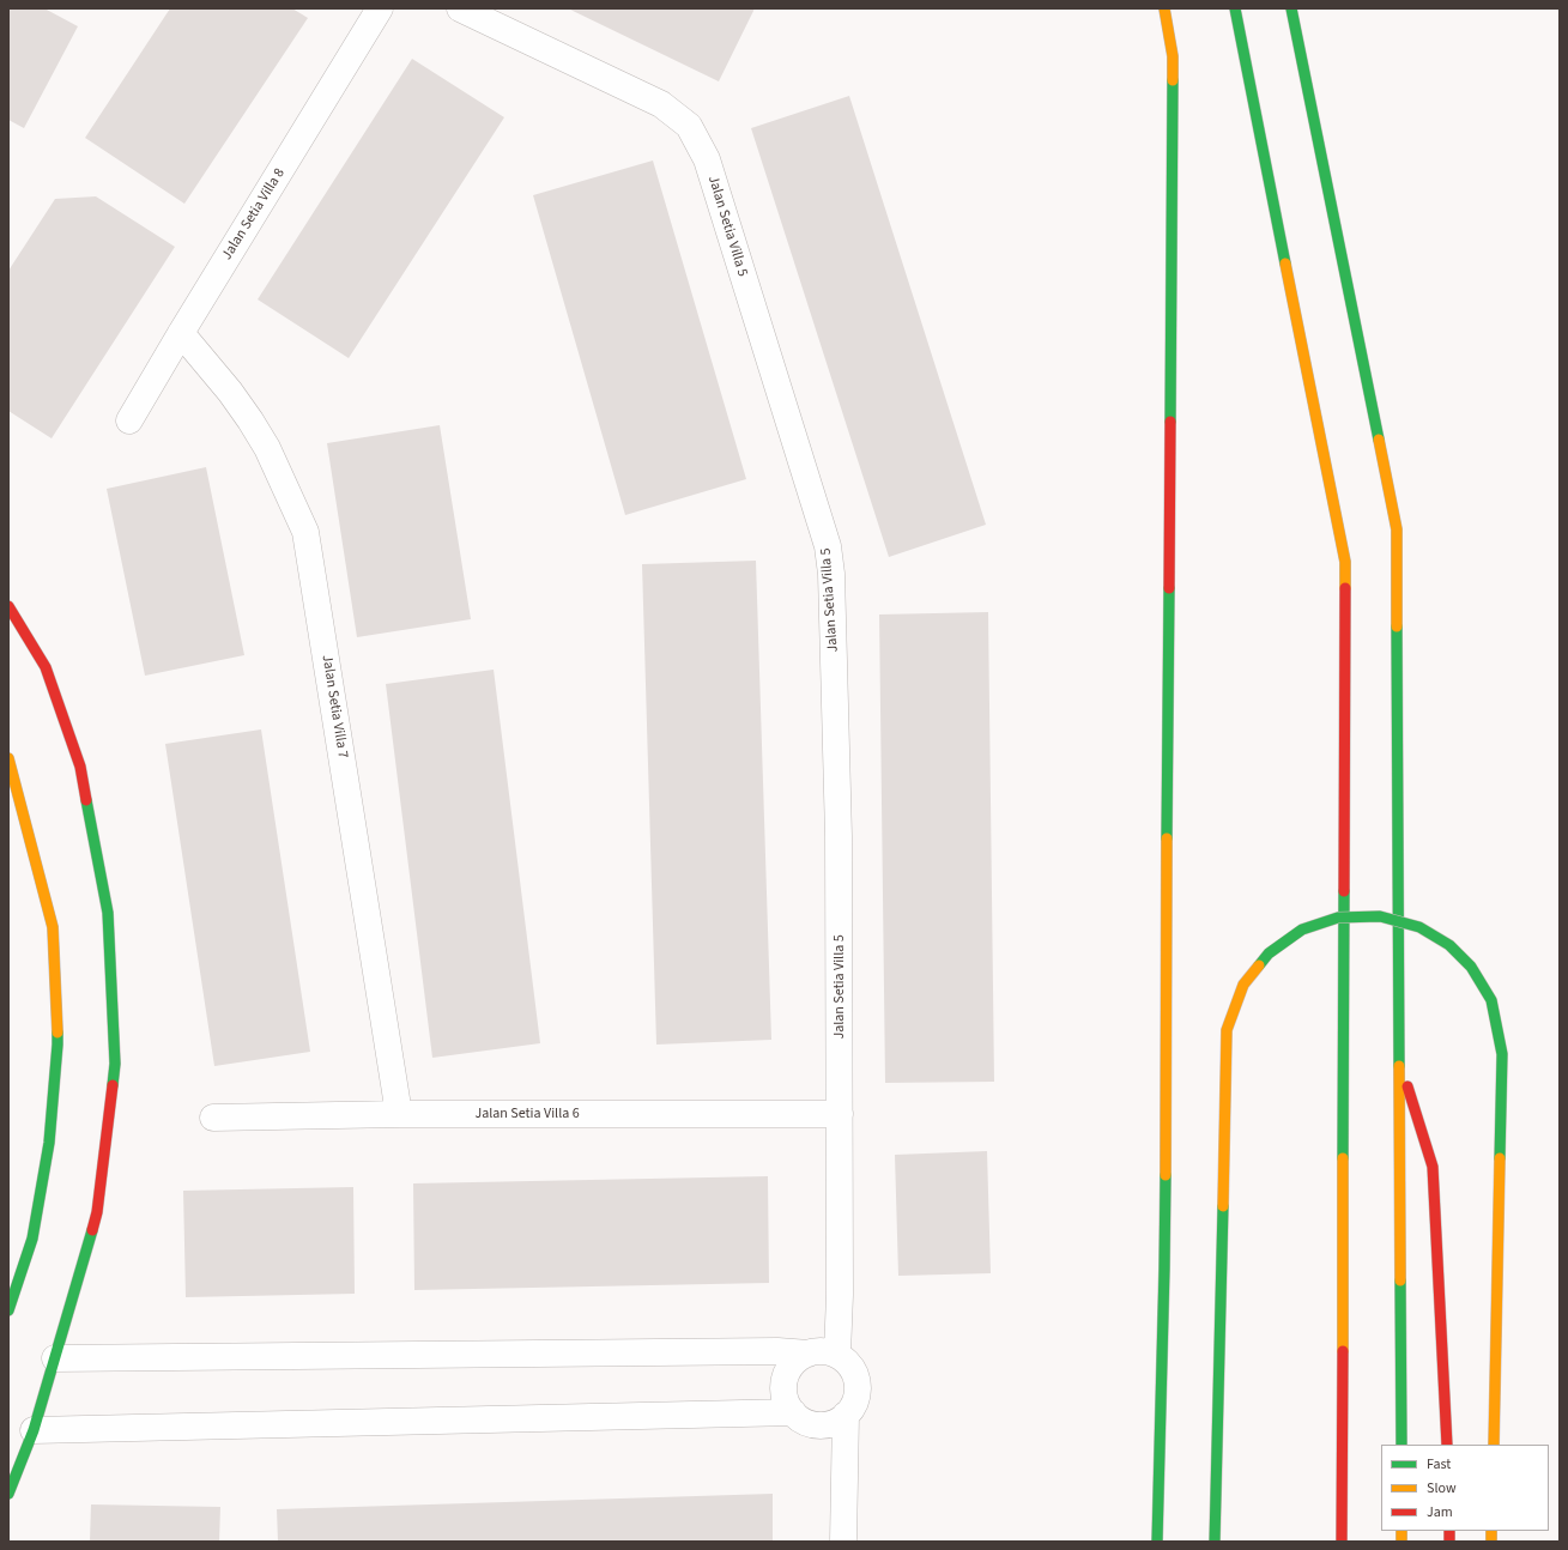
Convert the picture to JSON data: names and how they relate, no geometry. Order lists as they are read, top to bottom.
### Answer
{
  "streets": {
    "street": [
      "Jalan Setia Villa 8",
      "Jalan Setia Villa 5",
      "Jalan Setia Villa 7",
      "Jalan Setia Villa 6"
    ]
  },
  "crossings": [
    ["Jalan Setia Villa 8", "Jalan Setia Villa 7"],
    ["Jalan Setia Villa 5", "Jalan Setia Villa 6"],
    ["Jalan Setia Villa 7", "Jalan Setia Villa 6"]
  ],
  "legend": ["Fast", "Slow", "Jam"]
}
